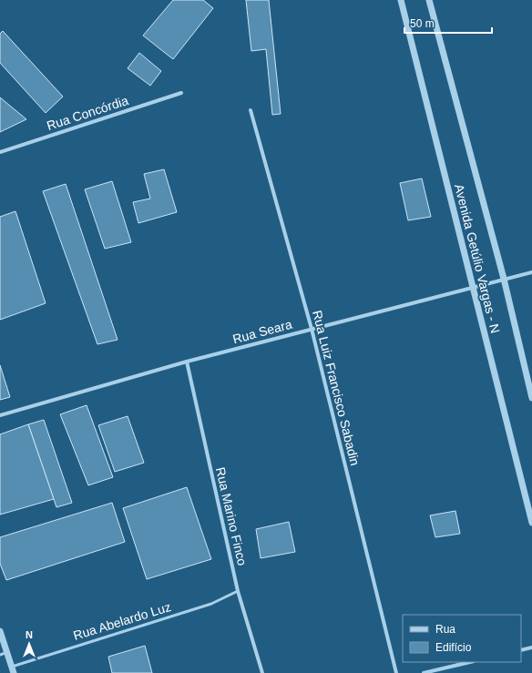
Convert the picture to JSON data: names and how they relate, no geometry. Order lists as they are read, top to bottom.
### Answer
{
  "streets": {
    "street": [
      "Rua Concórdia",
      "Avenida Getúlio Vargas - N",
      "Rua Seara",
      "Rua Luiz Francisco Sabadin",
      "Rua Marino Finco"
    ],
    "lane": ["Rua Abelardo Luz"]
  },
  "crossings": [
    ["Avenida Getúlio Vargas - N", "Rua Seara"],
    ["Rua Seara", "Rua Luiz Francisco Sabadin"],
    ["Rua Seara", "Rua Marino Finco"],
    ["Rua Marino Finco", "Rua Abelardo Luz"]
  ],
  "legend": ["Rua", "Edifício"],
  "scale_bar": "50 m",
  "north": "top"
}
